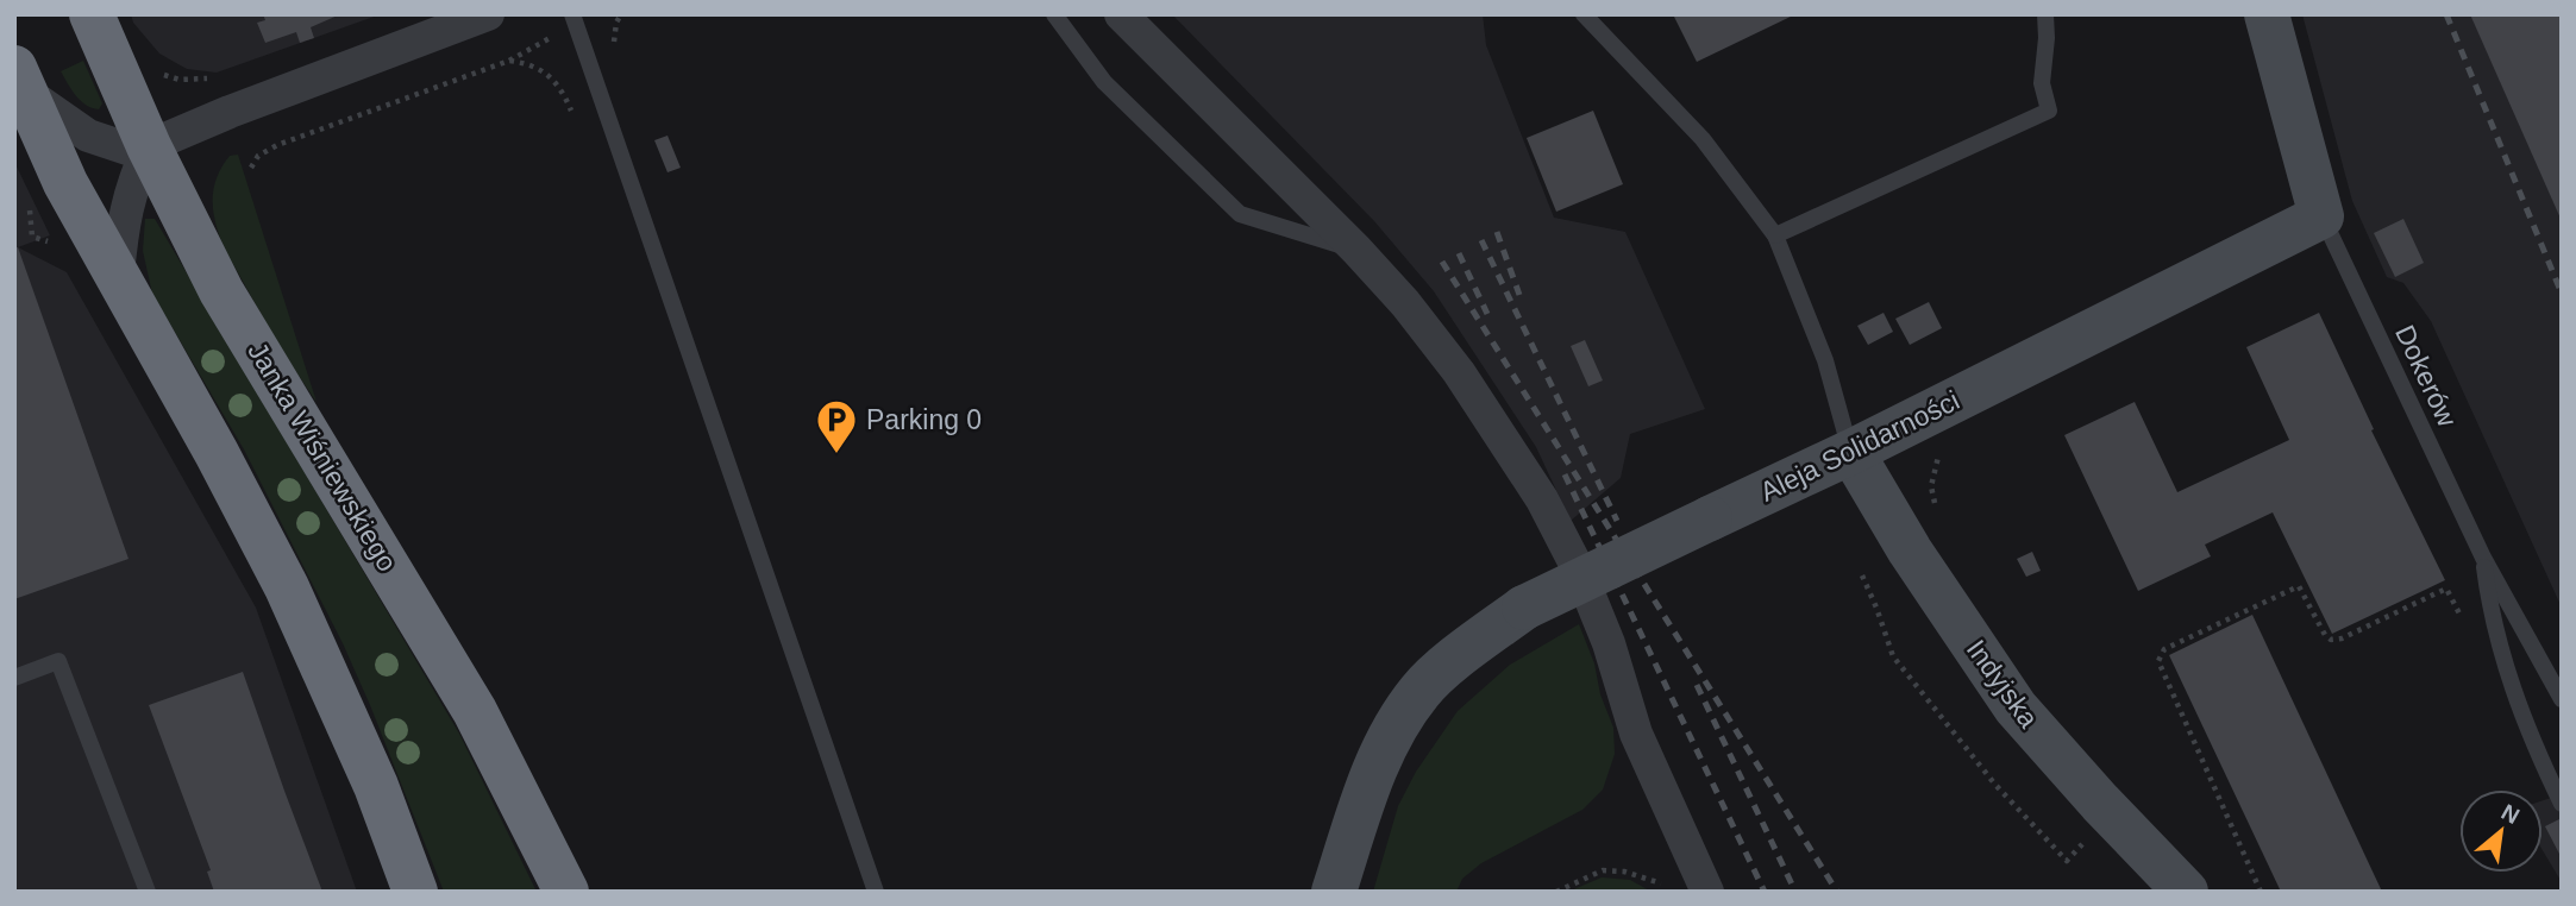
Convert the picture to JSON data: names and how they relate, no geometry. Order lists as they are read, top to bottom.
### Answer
{
  "streets": {
    "highway": ["Janka Wiśniewskiego"],
    "street": ["Aleja Solidarności", "Indyjska"],
    "lane": ["Dokerów"]
  },
  "crossings": [
    ["Dokerów", "Aleja Solidarności"],
    ["Aleja Solidarności", "Indyjska"]
  ],
  "places": {
    "parking": ["Parking 0"]
  },
  "north": "top right"
}
